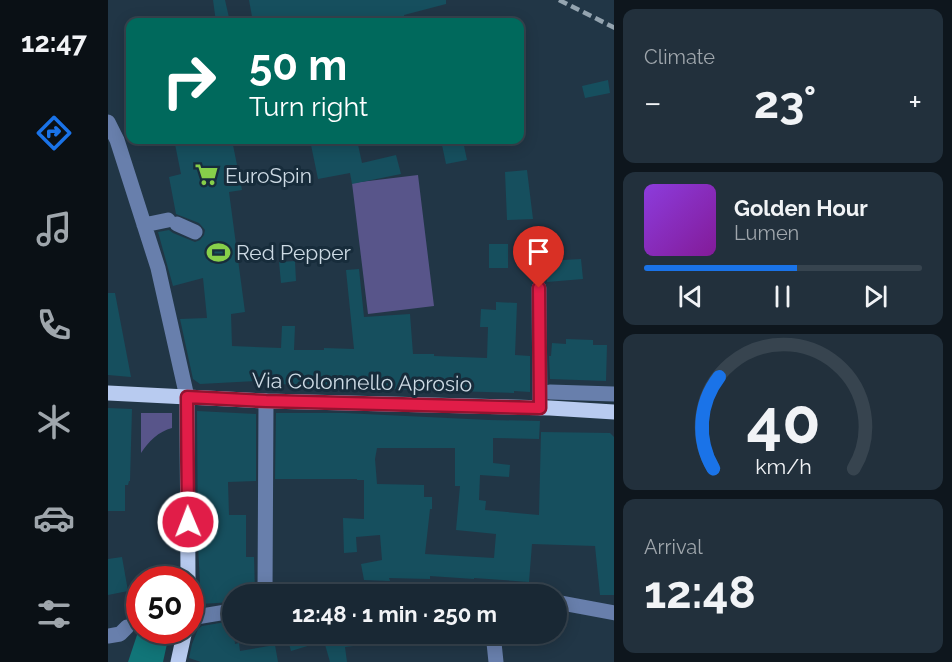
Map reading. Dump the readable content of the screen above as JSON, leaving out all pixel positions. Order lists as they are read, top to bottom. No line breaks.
{"streets":{"main road":["Via Colonnello Aprosio"]},"places":{"supermarket":["EuroSpin"],"sports":["Red Pepper"]},"page":{"tabs":"12:47","tile":["Climate",["Arrival","12:48"]],"turn":["50 m","Turn right"],"heat":["−","23°","+"],"song":["Golden Hour","Lumen"],"limit":"50","trip":"12:48 · 1 min · 250 m","gauge":["40","km/h"]}}
